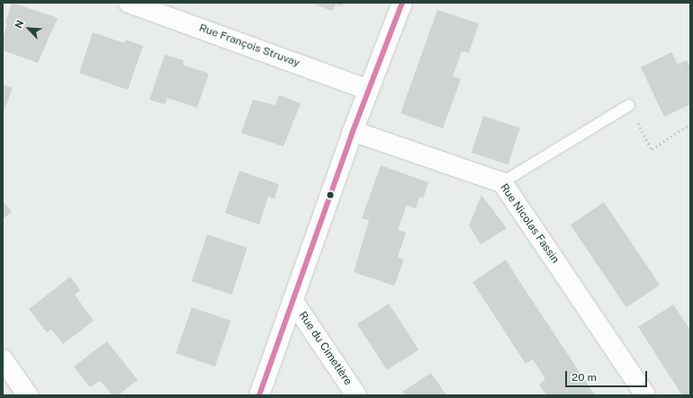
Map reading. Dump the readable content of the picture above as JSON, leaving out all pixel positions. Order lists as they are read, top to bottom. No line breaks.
{"streets":{"street":["Rue François Struvay","Rue Nicolas Fassin","Rue du Cimetière"]},"scale_bar":"20 m","north":"top left"}
